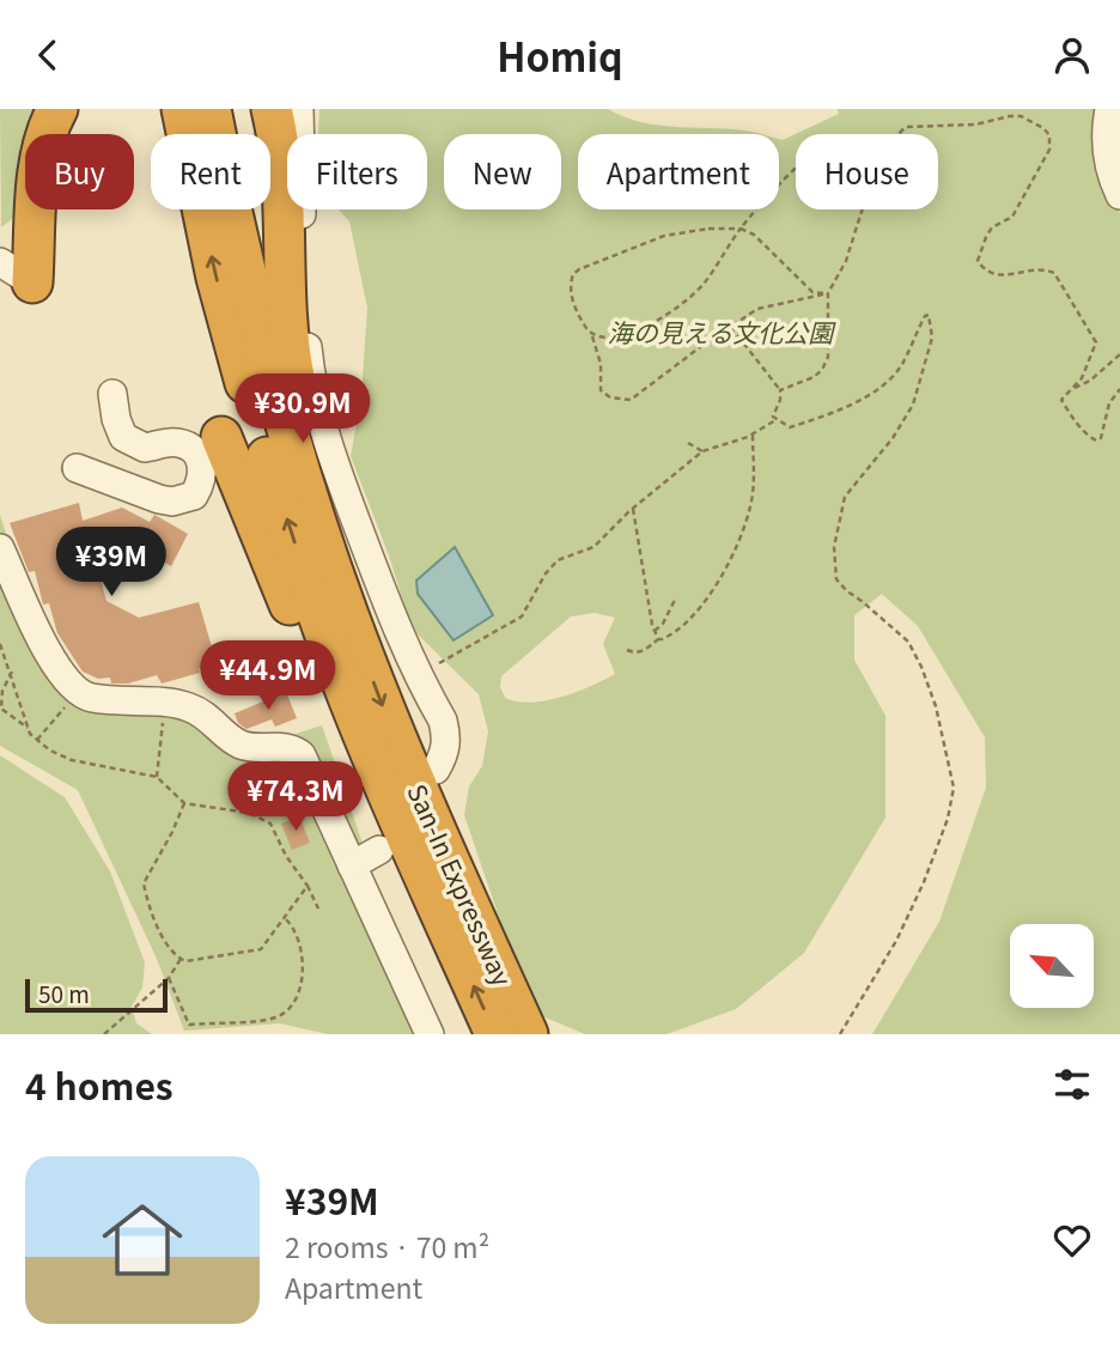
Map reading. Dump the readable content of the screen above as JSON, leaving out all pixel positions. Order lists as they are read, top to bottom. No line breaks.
{"streets":{"highway":["San-In Expressway"]},"parks":["海の見える文化公園"],"scale_bar":"50 m","north":"top left","page":{"header":"Homiq","chip":["Buy","Rent","Filters","New","Apartment","House"],"price":["¥30.9M","¥39M","¥44.9M","¥74.3M"],"scale":"50 m","heading":"4 homes","list":[{"name":"¥39M","note":"2 rooms · 70 m² · Apartment"}]}}
